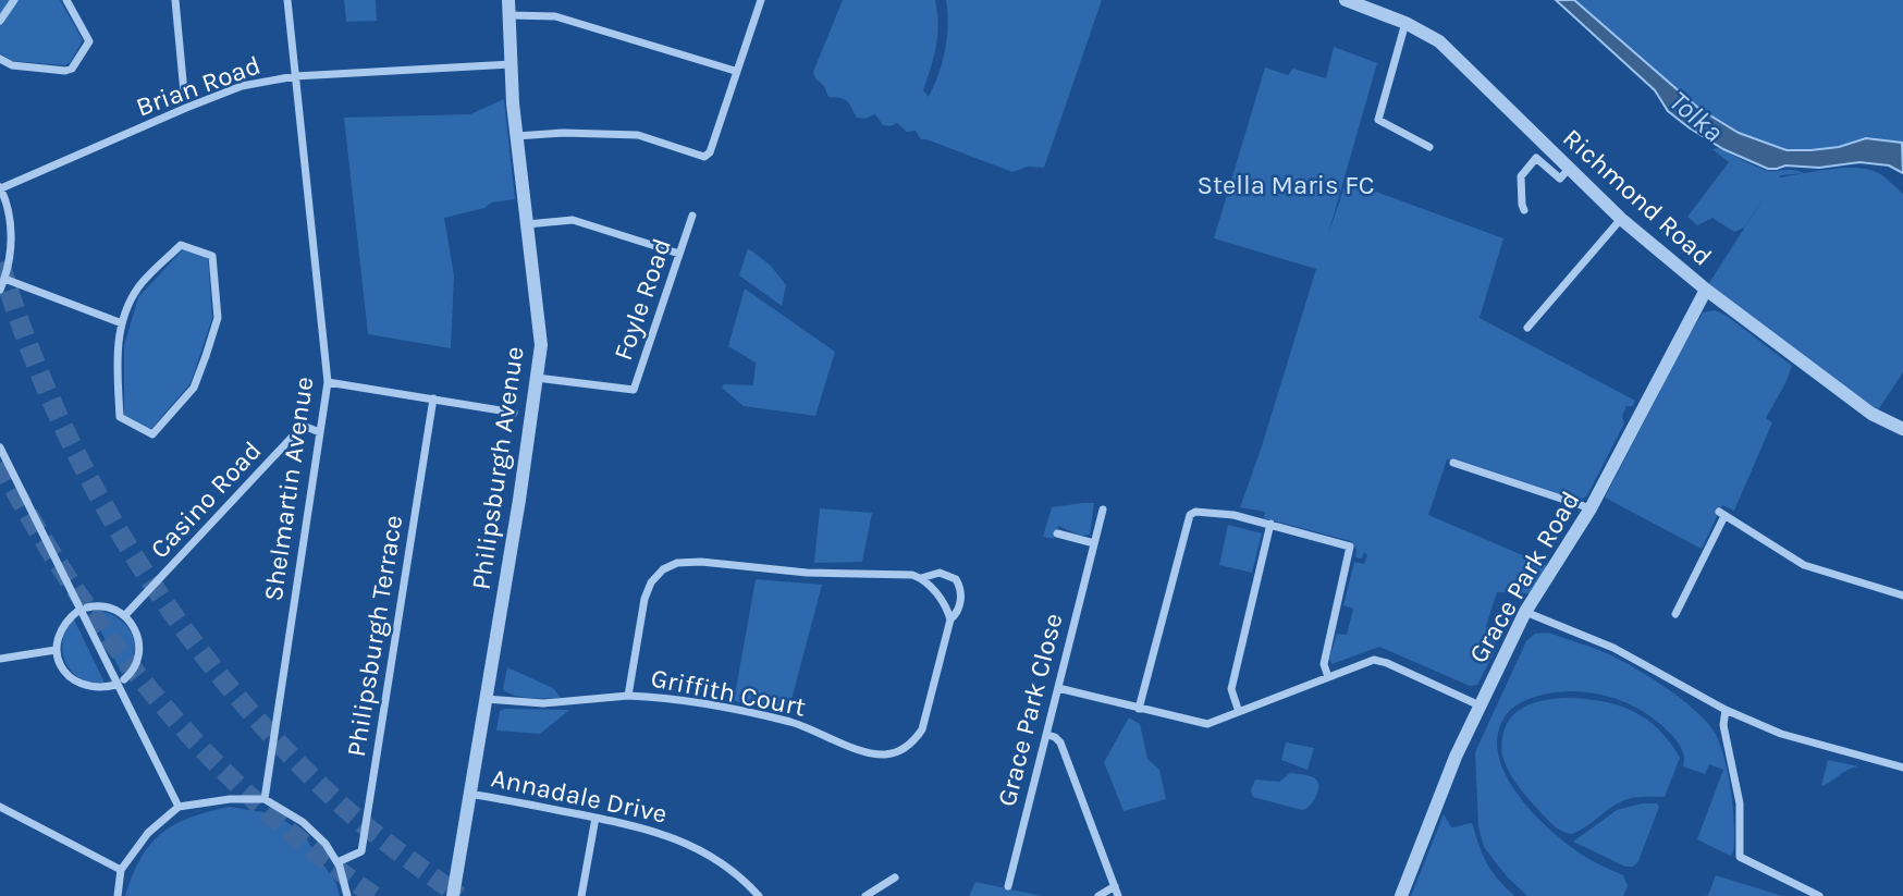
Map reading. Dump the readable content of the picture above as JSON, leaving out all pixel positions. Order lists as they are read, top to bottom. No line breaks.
{"streets":{"street":["Brian Road","Richmond Road","Foyle Road","Philipsburgh Avenue","Shelmartin Avenue","Casino Road","Grace Park Road","Philipsburgh Terrace","Griffith Court","Grace Park Close","Annadale Drive"]},"crossings":[["Brian Road","Philipsburgh Avenue"],["Brian Road","Shelmartin Avenue"],["Richmond Road","Grace Park Road"],["Foyle Road","Philipsburgh Avenue"],["Philipsburgh Avenue","Griffith Court"],["Philipsburgh Avenue","Annadale Drive"],["Shelmartin Avenue","Casino Road"]],"water":["Tolka"],"parks":["Stella Maris FC"]}
